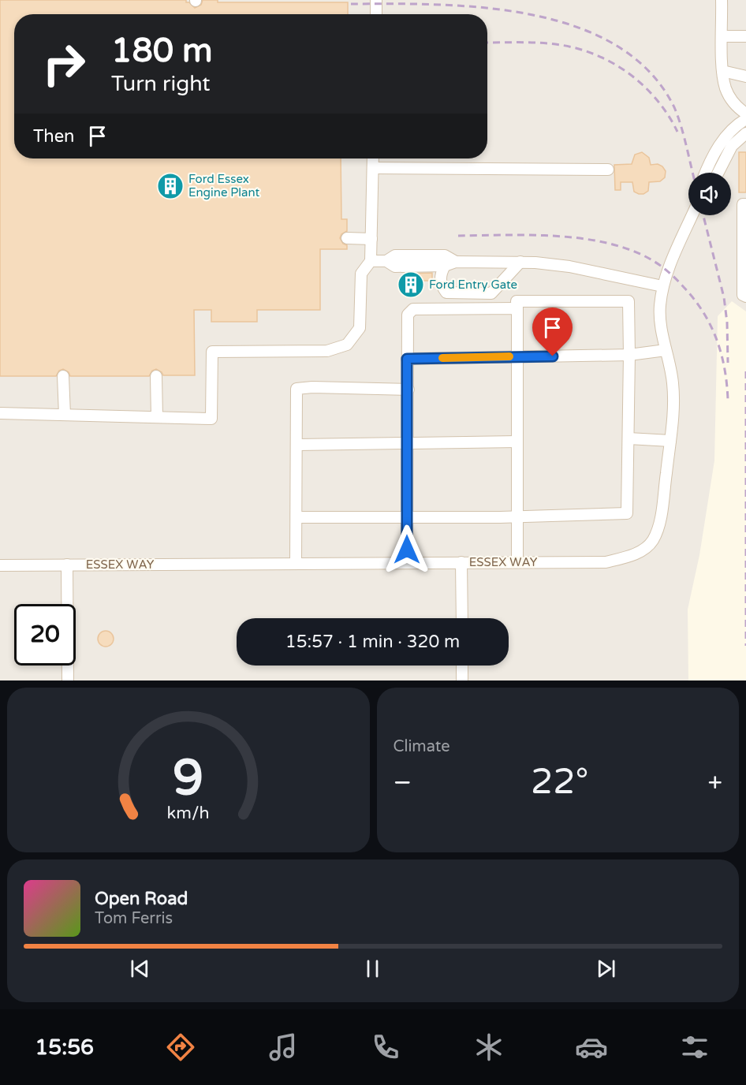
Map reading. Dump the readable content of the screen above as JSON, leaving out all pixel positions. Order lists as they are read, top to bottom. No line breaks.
{"streets":{"street":["ESSEX WAY"]},"places":{"building":["Ford Essex Engine Plant","Ford Entry Gate"]},"page":{"turn":["180 m","Turn right"],"then":"Then","limit":"20","trip":"15:57 · 1 min · 320 m","tile":"Climate","heat":["−","22°","+"],"song":["Open Road","Tom Ferris"],"tabs":"15:56","gauge":["9","km/h"]}}
